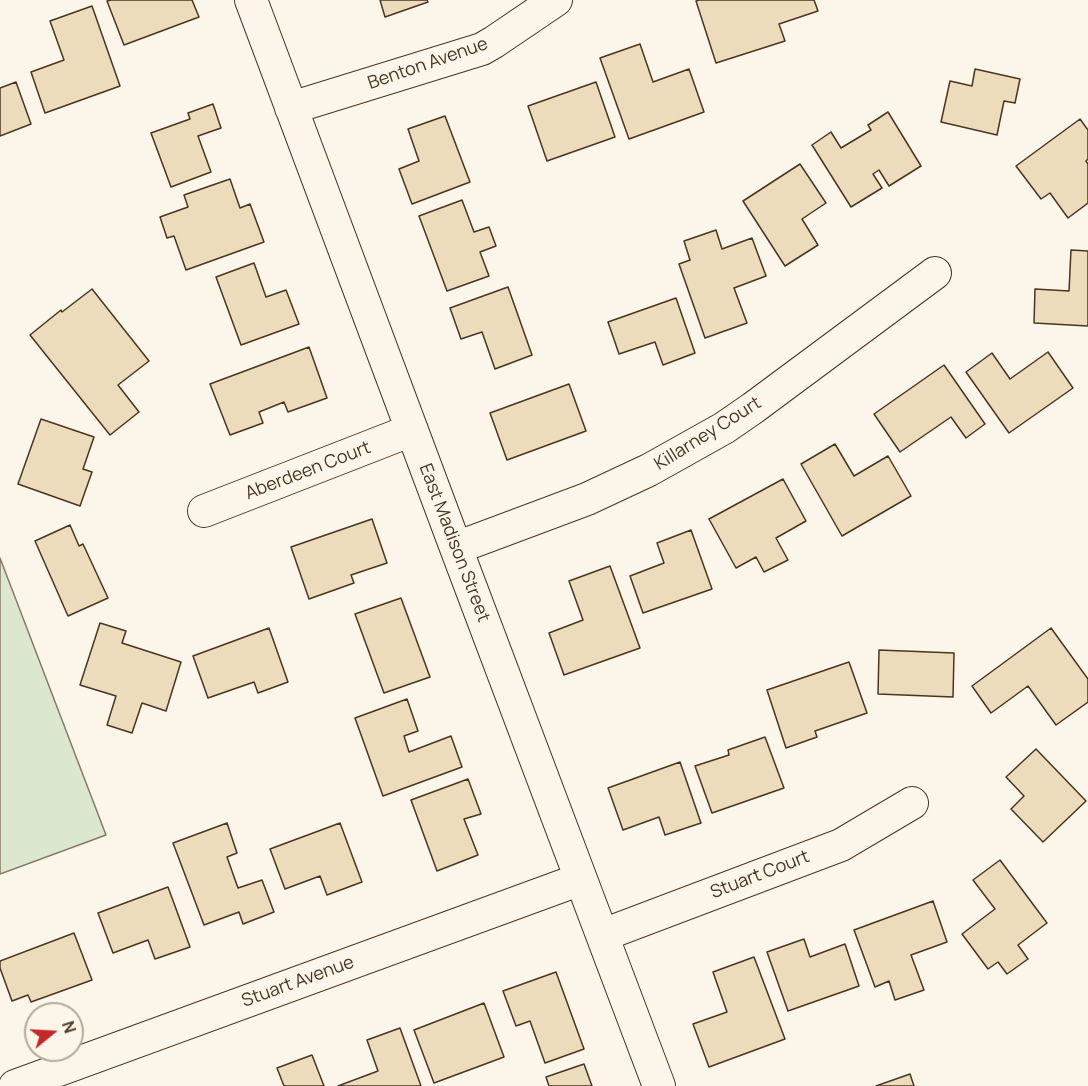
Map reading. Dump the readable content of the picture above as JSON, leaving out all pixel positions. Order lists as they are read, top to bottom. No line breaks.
{"streets":{"street":["Benton Avenue","Killarney Court","Aberdeen Court","East Madison Street","Stuart Court","Stuart Avenue"]},"crossings":[["Benton Avenue","East Madison Street"],["Killarney Court","East Madison Street"],["Aberdeen Court","East Madison Street"],["East Madison Street","Stuart Court"],["East Madison Street","Stuart Avenue"]],"north":"right"}
